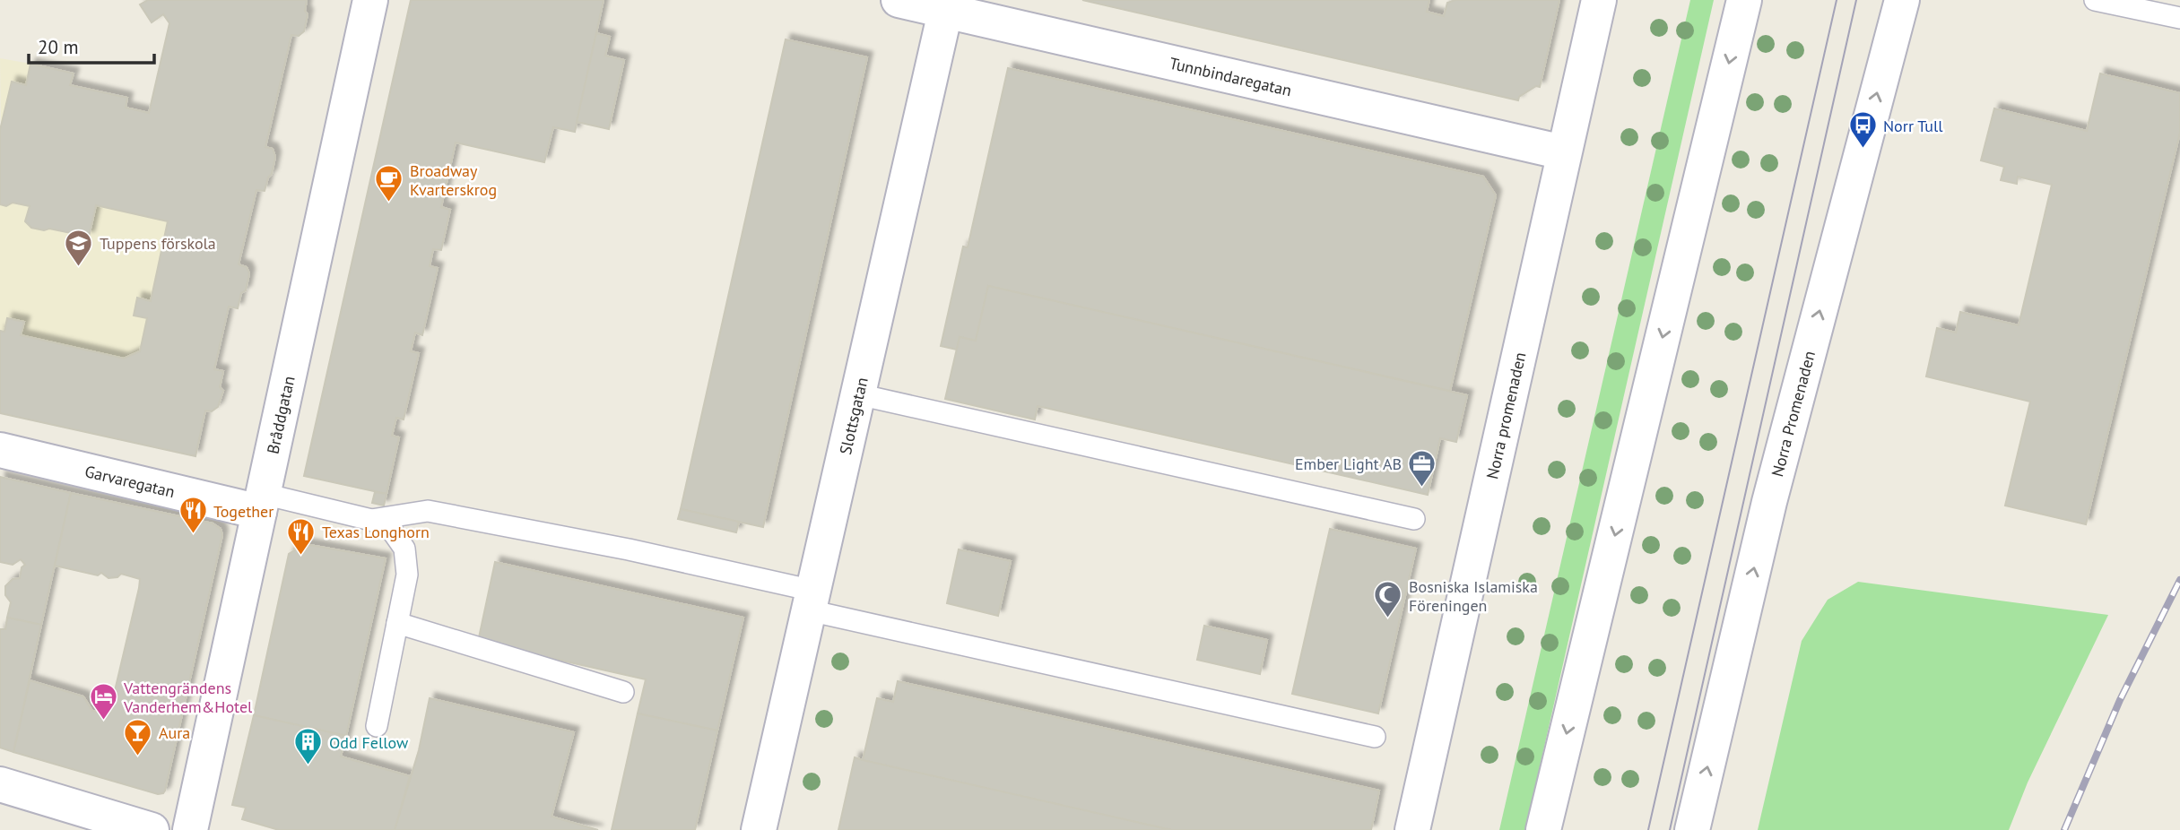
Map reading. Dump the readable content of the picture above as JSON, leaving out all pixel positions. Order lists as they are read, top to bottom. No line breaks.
{"streets":{"street":["Tunnbindaregatan","Norra Promenaden","Bråddgatan","Slottsgatan","Norra promenaden","Garvaregatan"]},"crossings":[["Tunnbindaregatan","Slottsgatan"],["Tunnbindaregatan","Norra promenaden"],["Bråddgatan","Garvaregatan"]],"places":{"bus stop":["Norr Tull"],"cafe":["Broadway Kvarterskrog"],"school or university":["Tuppens förskola"],"office":["Ember Light AB"],"restaurant":["Together","Texas Longhorn"],"mosque":["Bosniska Islamiska Föreningen"],"hotel":["Vattengrändens Vanderhem&Hotel"],"bar":["Aura"],"building":["Odd Fellow"]},"scale_bar":"20 m"}
